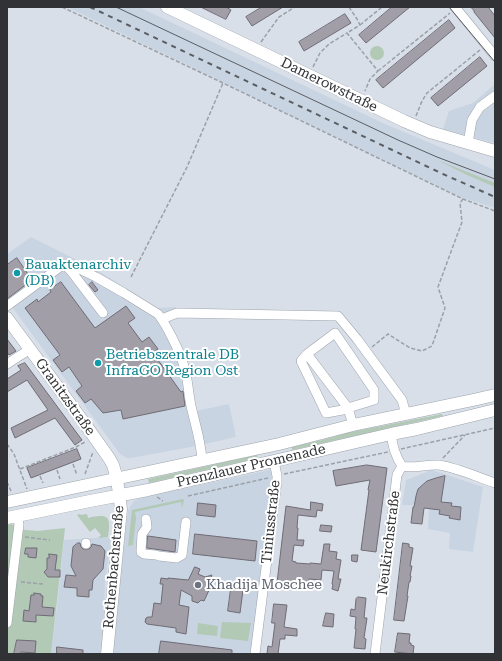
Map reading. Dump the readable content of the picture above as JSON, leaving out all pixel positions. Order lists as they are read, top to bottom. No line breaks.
{"streets":{"main road":["Damerowstraße","Granitzstraße","Prenzlauer Promenade","Rothenbachstraße"],"street":["Tiniusstraße","Neukirchstraße"]},"crossings":[["Granitzstraße","Prenzlauer Promenade"],["Granitzstraße","Rothenbachstraße"],["Prenzlauer Promenade","Tiniusstraße"],["Prenzlauer Promenade","Rothenbachstraße"]],"places":["Bauaktenarchiv (DB)","Betriebszentrale DB InfraGO Region Ost","Khadija Moschee"]}
